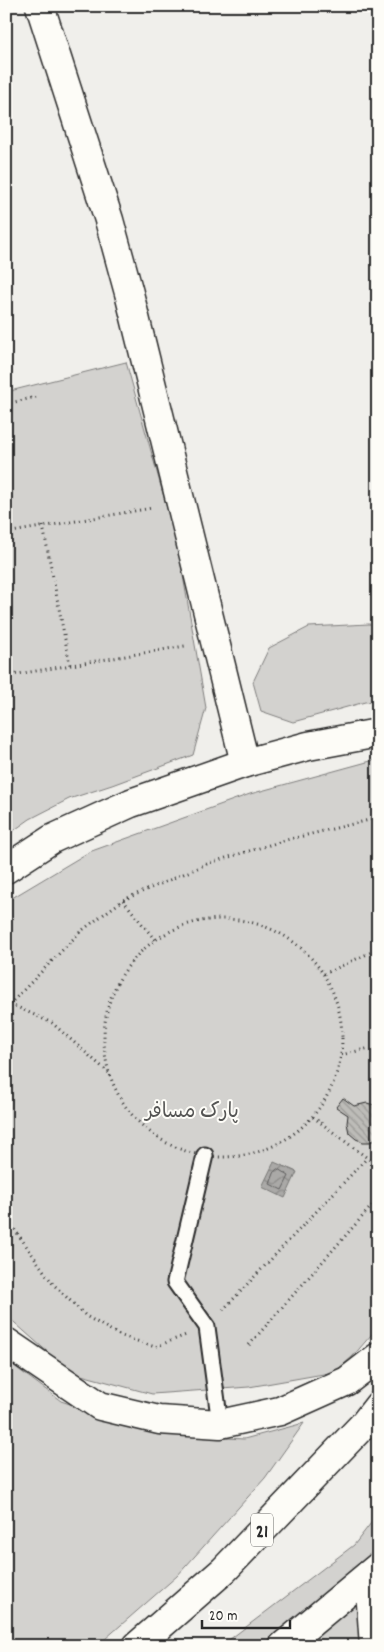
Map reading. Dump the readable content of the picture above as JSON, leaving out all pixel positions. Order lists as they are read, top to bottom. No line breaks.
{"streets":{"main road":["21"]},"parks":["پارک مسافر"],"scale_bar":"20 m"}
